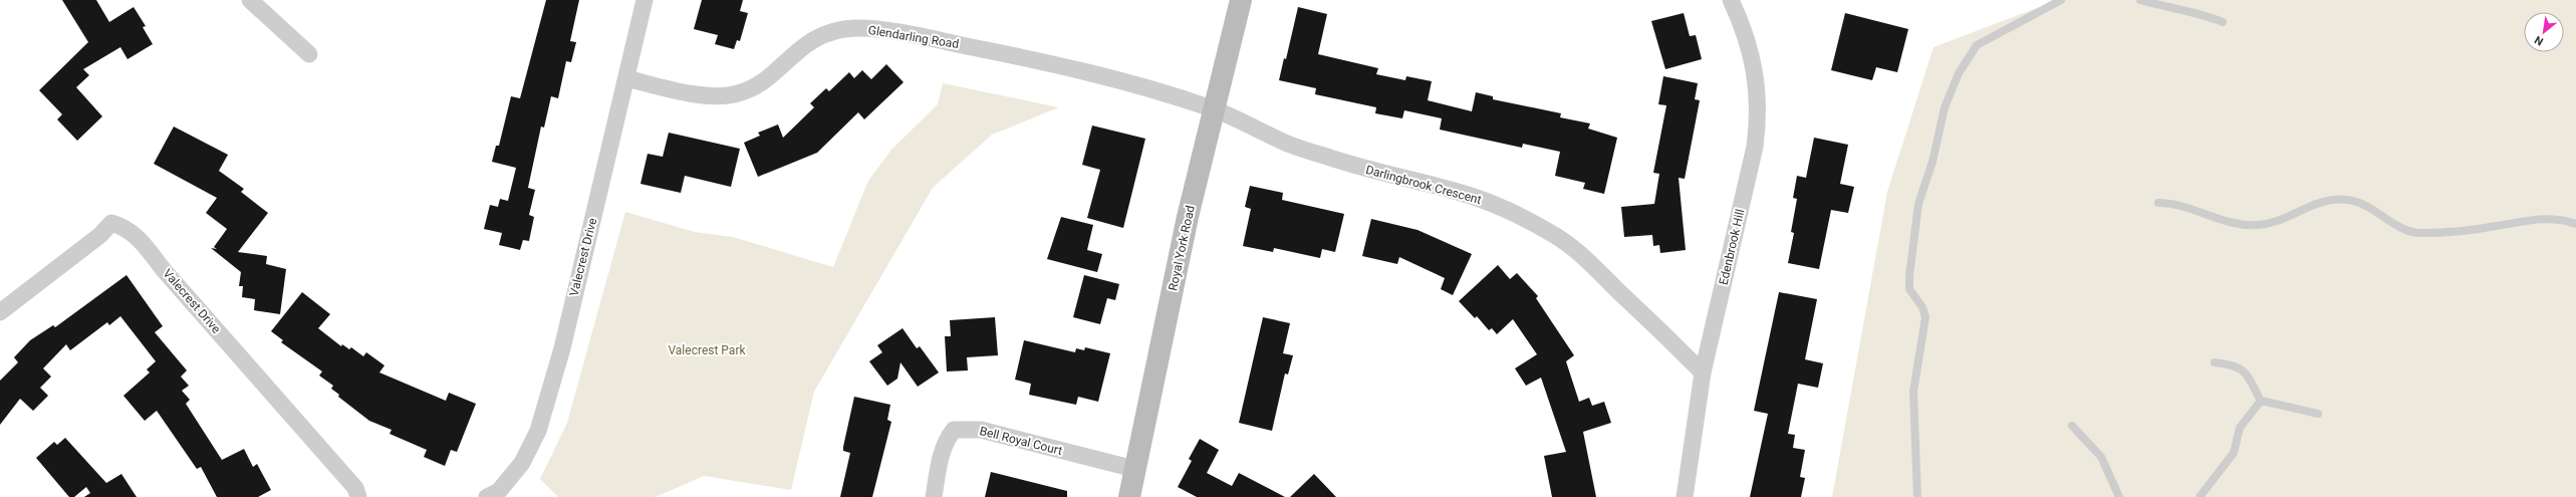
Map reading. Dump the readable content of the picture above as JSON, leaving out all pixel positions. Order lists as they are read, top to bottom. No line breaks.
{"streets":{"main road":["Royal York Road"],"street":["Glendarling Road","Darlingbrook Crescent","Edenbrook Hill","Valecrest Drive","Bell Royal Court"]},"crossings":[["Glendarling Road","Darlingbrook Crescent"],["Glendarling Road","Royal York Road"],["Glendarling Road","Valecrest Drive"],["Darlingbrook Crescent","Edenbrook Hill"],["Darlingbrook Crescent","Royal York Road"],["Royal York Road","Bell Royal Court"]],"parks":["Valecrest Park"],"north":"bottom left"}
